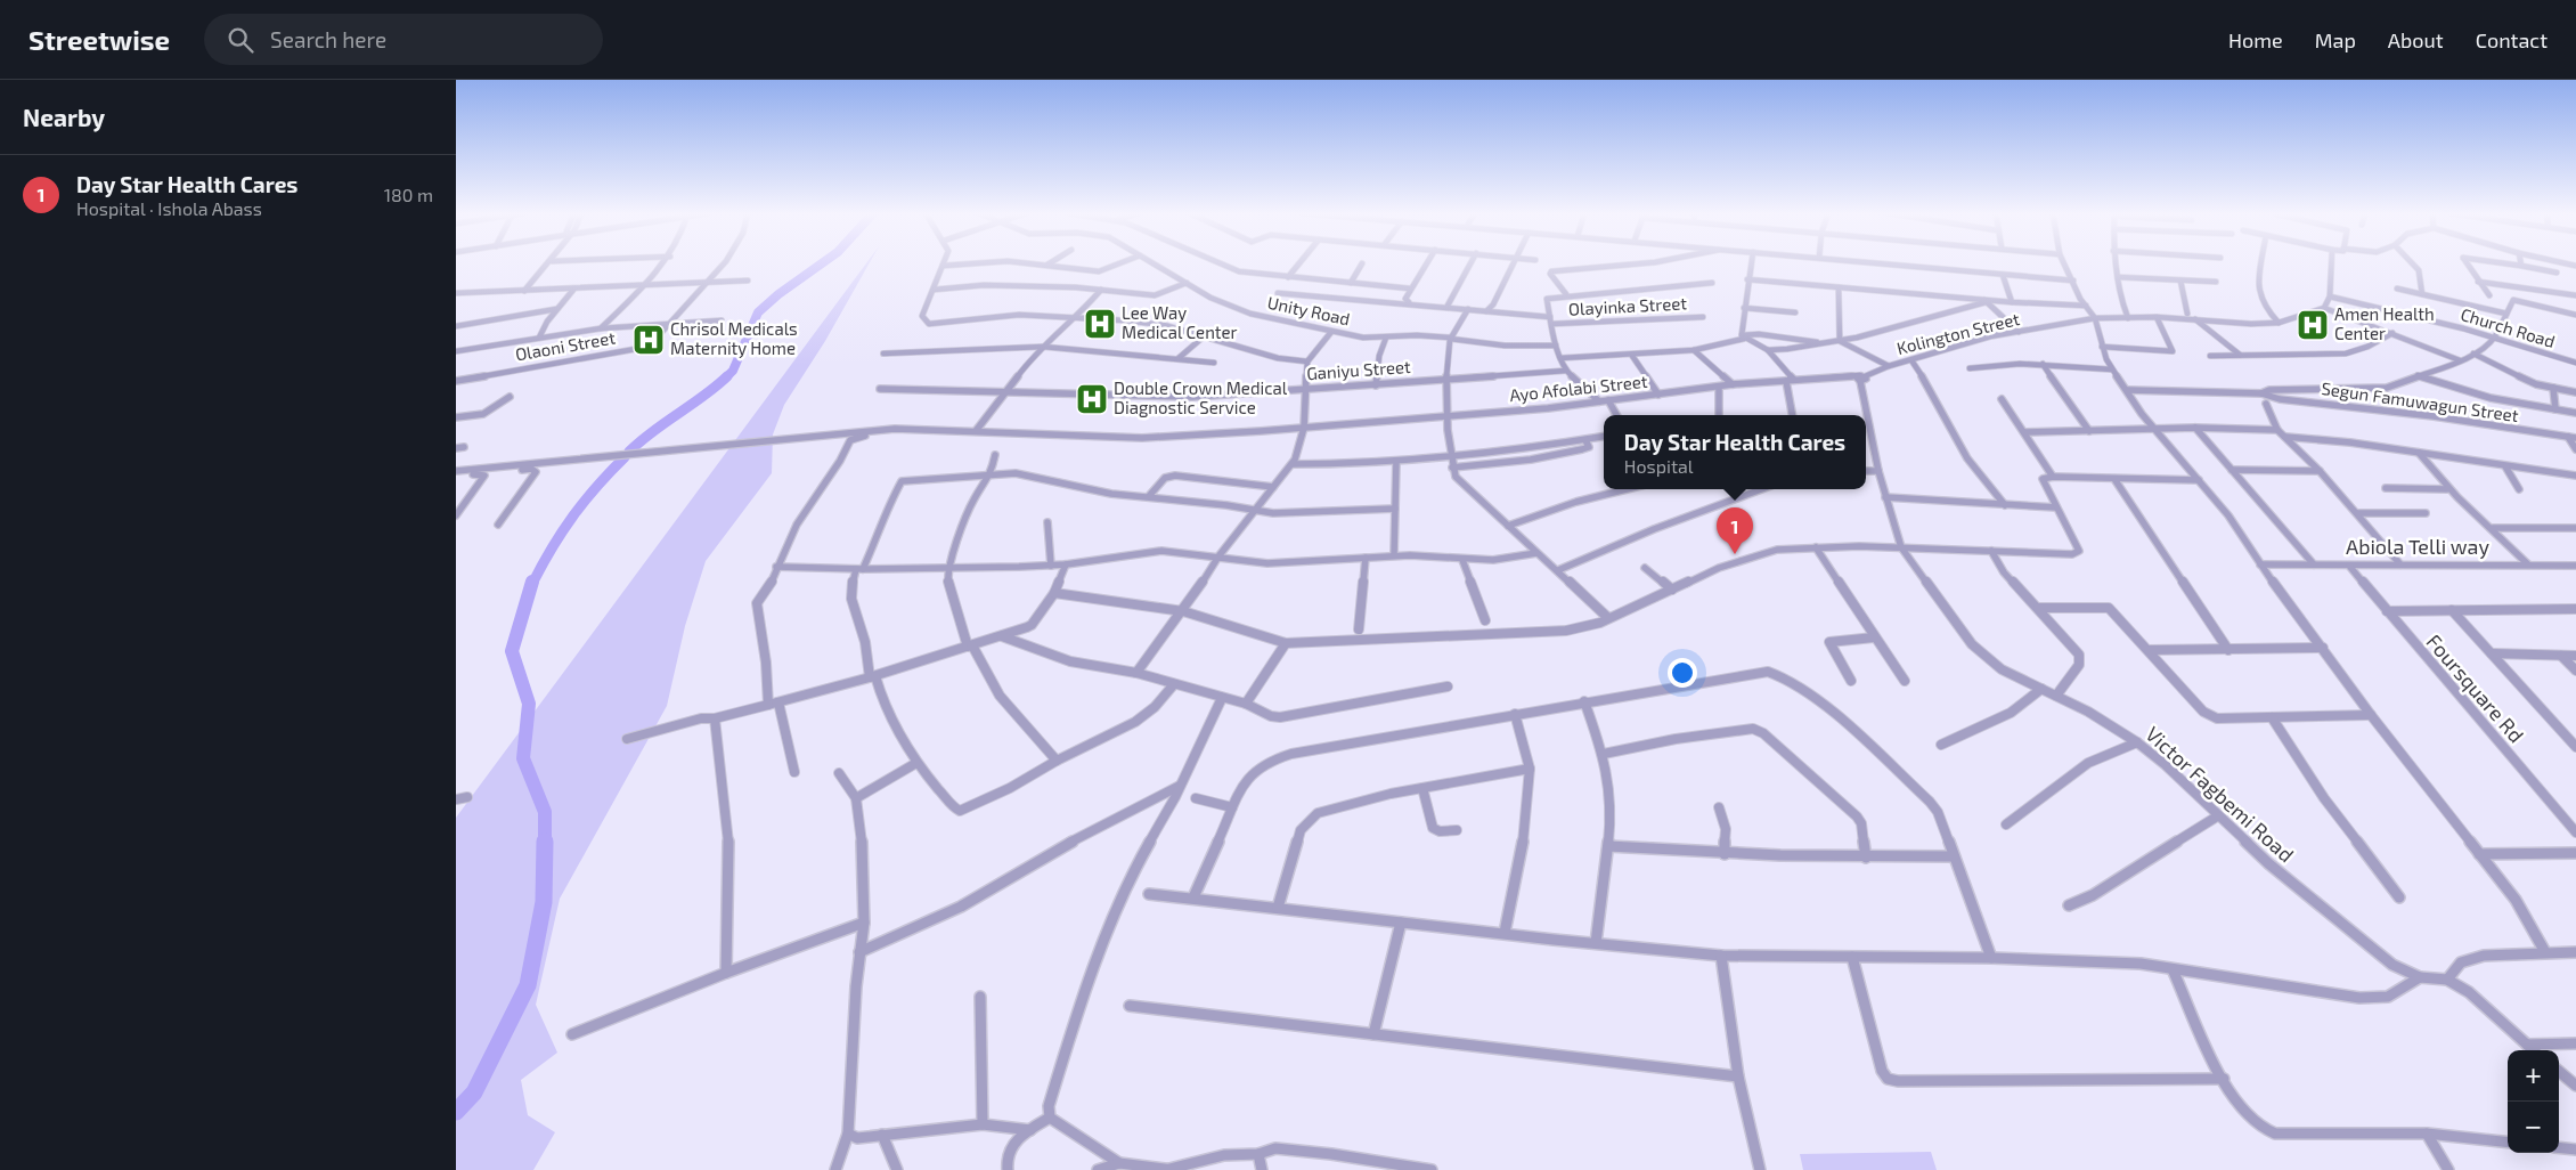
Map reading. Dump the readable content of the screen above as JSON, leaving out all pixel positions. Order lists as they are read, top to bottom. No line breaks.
{"streets":{"street":["Olayinka Street","Unity Road","Church Road","Kolington Street","Olaoni Street","Ganiyu Street","Ayo Afolabi Street","Segun Famuwagun Street","Abiola Telli way","Foursquare Rd","Victor Fagbemi Road"]},"crossings":[["Kolington Street","Ayo Afolabi Street"],["Kolington Street","Victor Fagbemi Road"],["Ayo Afolabi Street","Victor Fagbemi Road"],["Abiola Telli way","Foursquare Rd"]],"places":{"hospital":["Lee Way Medical Center","Amen Health Center","Chrisol Medicals Maternity Home","Double Crown Medical Diagnostic Service"]},"page":{"header":"Streetwise","search":"Search here","nav":["Home","Map","About","Contact"],"heading":"Nearby","list":[{"mark":"1","name":"Day Star Health Cares","note":"Hospital · Ishola Abass","value":"180 m"}],"popup":["Day Star Health Cares","Hospital"],"pins":"1","map_buttons":["+","−"]}}
